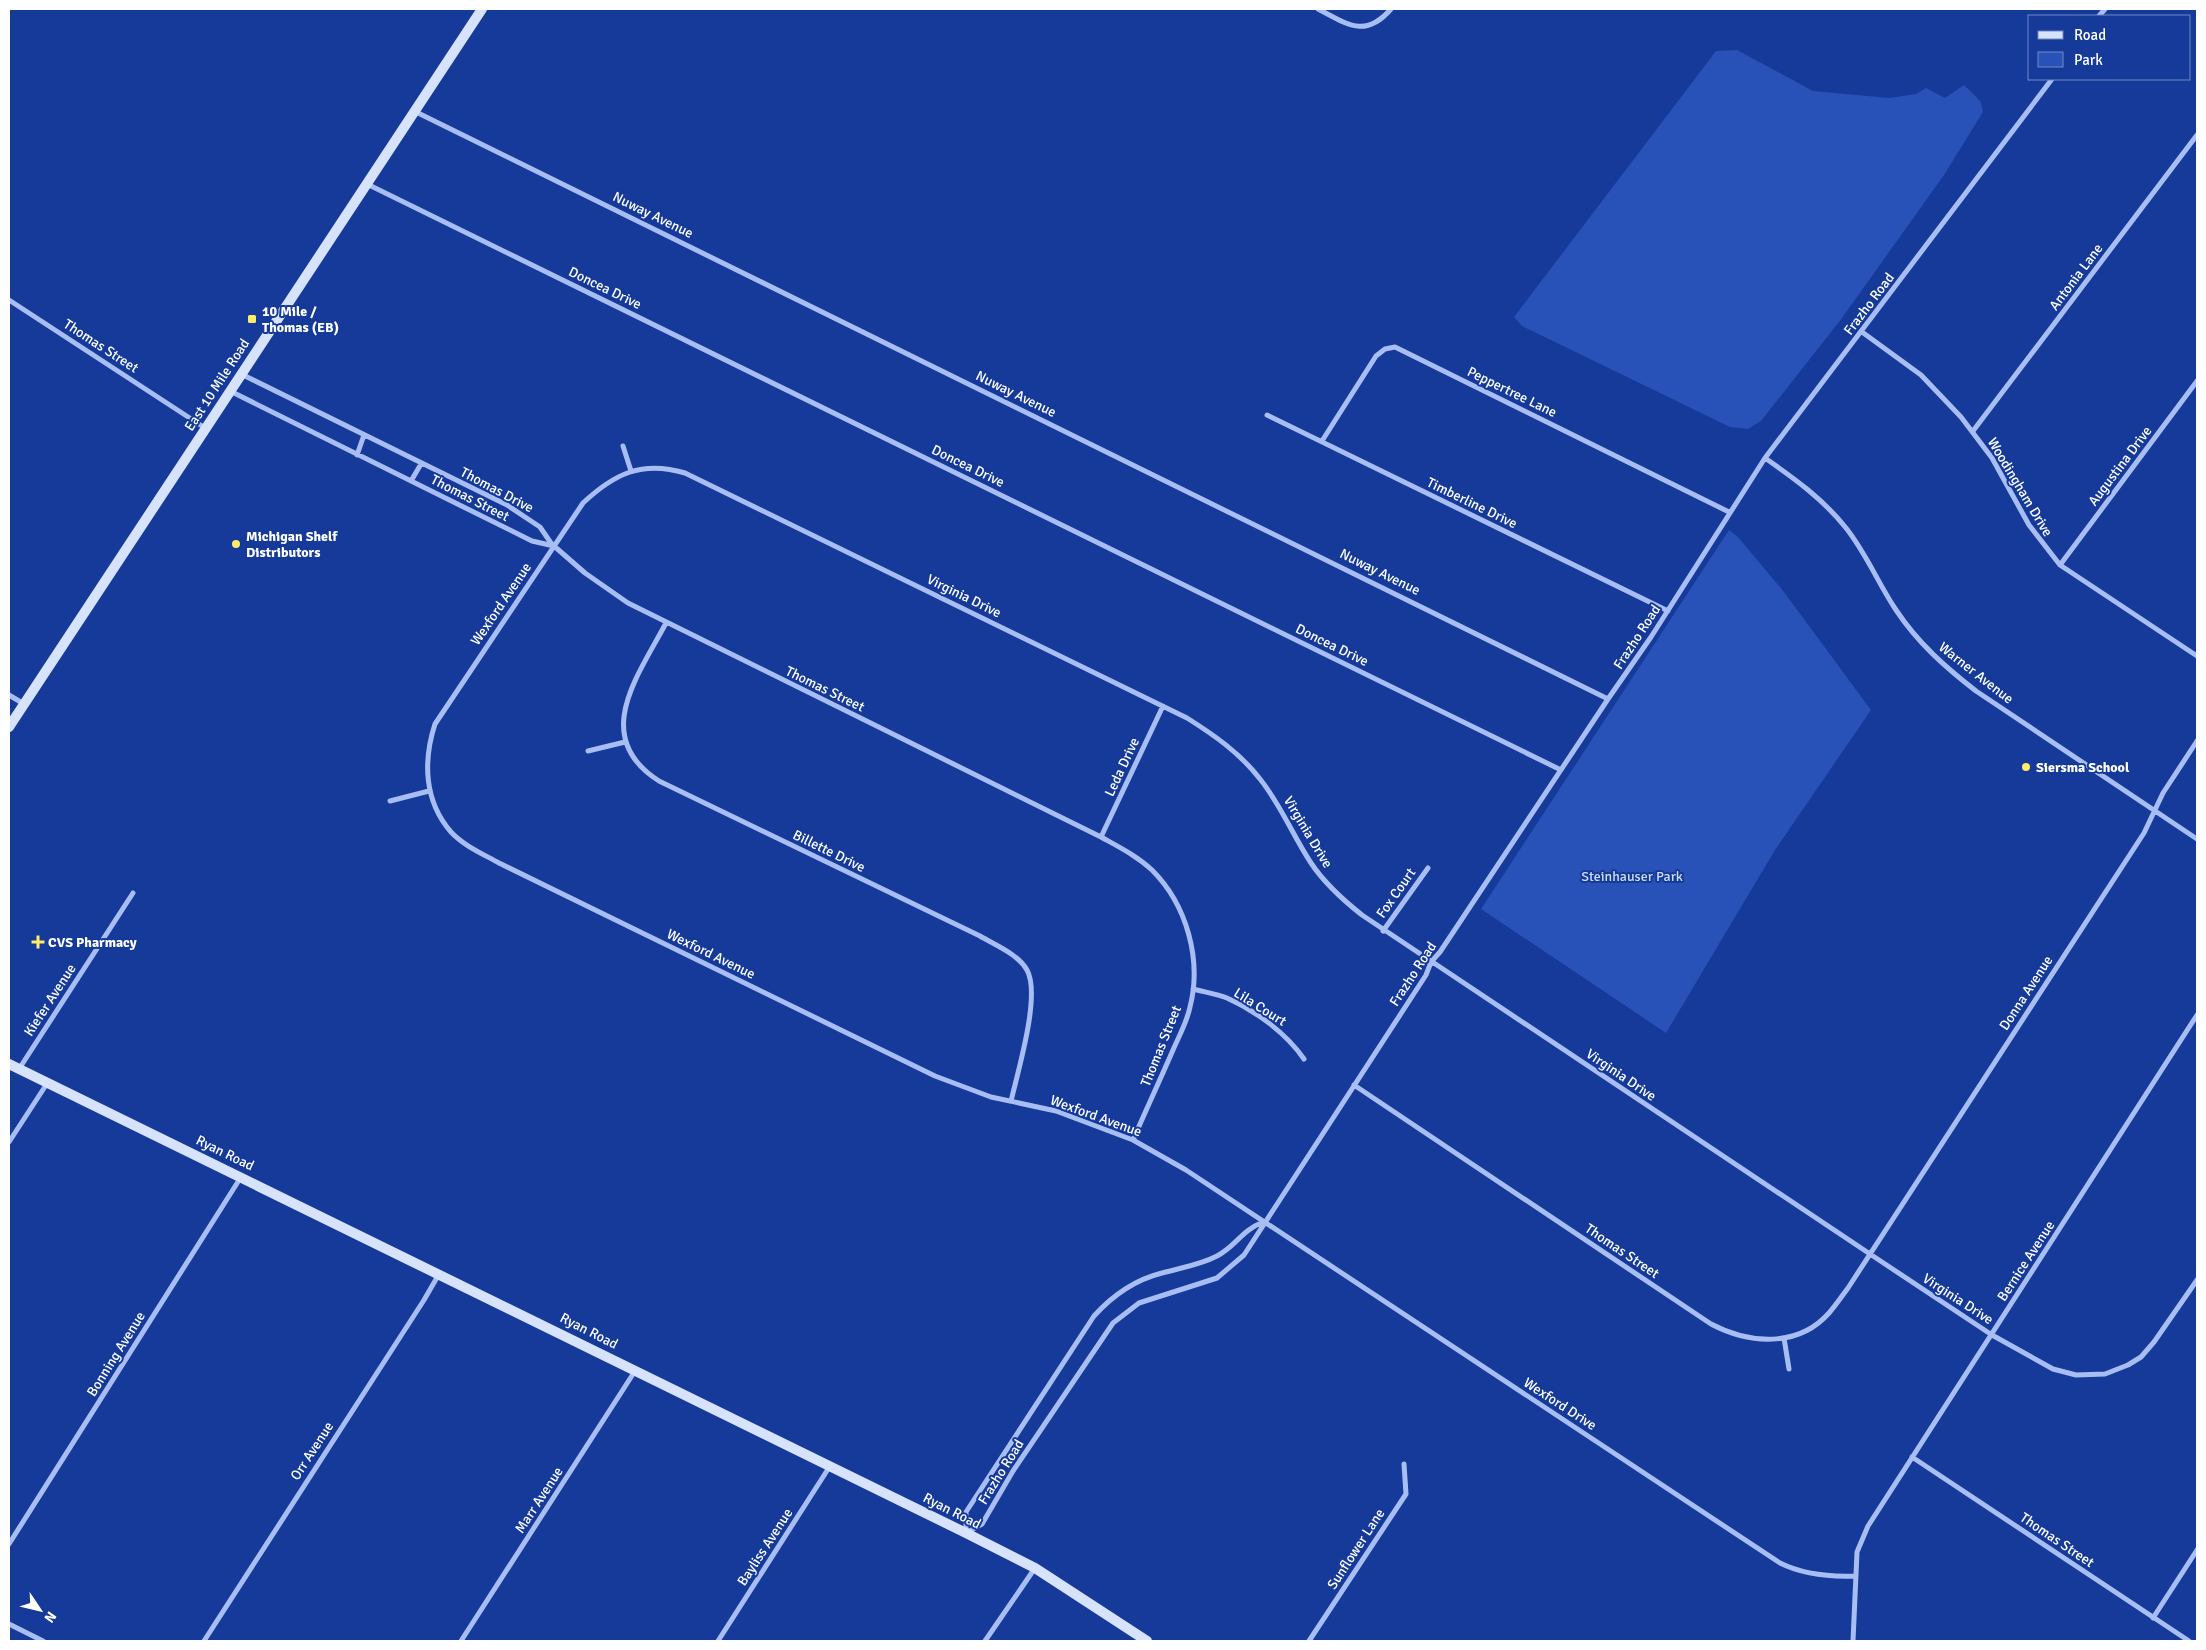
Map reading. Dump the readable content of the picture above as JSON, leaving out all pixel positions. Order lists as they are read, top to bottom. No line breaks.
{"streets":{"main road":["East 10 Mile Road","Ryan Road"],"street":["Nuway Avenue","Antonia Lane","Doncea Drive","Frazho Road","Thomas Street","Peppertree Lane","Augustina Drive","Woodingham Drive","Thomas Drive","Timberline Drive","Virginia Drive","Wexford Avenue","Warner Avenue","Leda Drive","Billette Drive","Fox Court","Donna Avenue","Kiefer Avenue","Lila Court","Bernice Avenue","Bonning Avenue","Wexford Drive","Orr Avenue","Marr Avenue","Bayliss Avenue","Sunflower Lane"]},"crossings":[["Nuway Avenue","Frazho Road"],["Nuway Avenue","East 10 Mile Road"],["Antonia Lane","Woodingham Drive"],["Doncea Drive","Frazho Road"],["Doncea Drive","East 10 Mile Road"],["Frazho Road","Thomas Street"],["Frazho Road","Peppertree Lane"],["Frazho Road","Woodingham Drive"],["Frazho Road","Timberline Drive"],["Frazho Road","Virginia Drive"],["Frazho Road","Wexford Avenue"],["Frazho Road","Warner Avenue"],["Frazho Road","Ryan Road"],["Frazho Road","Wexford Drive"],["Thomas Street","East 10 Mile Road"],["Thomas Street","Thomas Drive"],["Thomas Street","Virginia Drive"],["Thomas Street","Wexford Avenue"],["Thomas Street","Leda Drive"],["Thomas Street","Billette Drive"],["Thomas Street","Donna Avenue"],["Thomas Street","Lila Court"],["Thomas Street","Bernice Avenue"],["East 10 Mile Road","Thomas Drive"],["Peppertree Lane","Timberline Drive"],["Augustina Drive","Woodingham Drive"],["Thomas Drive","Virginia Drive"],["Thomas Drive","Wexford Avenue"],["Virginia Drive","Wexford Avenue"],["Virginia Drive","Leda Drive"],["Virginia Drive","Fox Court"],["Virginia Drive","Donna Avenue"],["Virginia Drive","Bernice Avenue"],["Wexford Avenue","Billette Drive"],["Wexford Avenue","Wexford Drive"],["Warner Avenue","Donna Avenue"],["Kiefer Avenue","Ryan Road"],["Ryan Road","Bonning Avenue"],["Ryan Road","Orr Avenue"],["Ryan Road","Marr Avenue"],["Ryan Road","Bayliss Avenue"],["Bernice Avenue","Wexford Drive"]],"parks":["Steinhauser Park"],"places":{"transit":["10 Mile / Thomas (EB)"],"other":["Michigan Shelf Distributors","Siersma School"],"health":["CVS Pharmacy"]},"legend":["Road","Park"],"north":"bottom right"}
